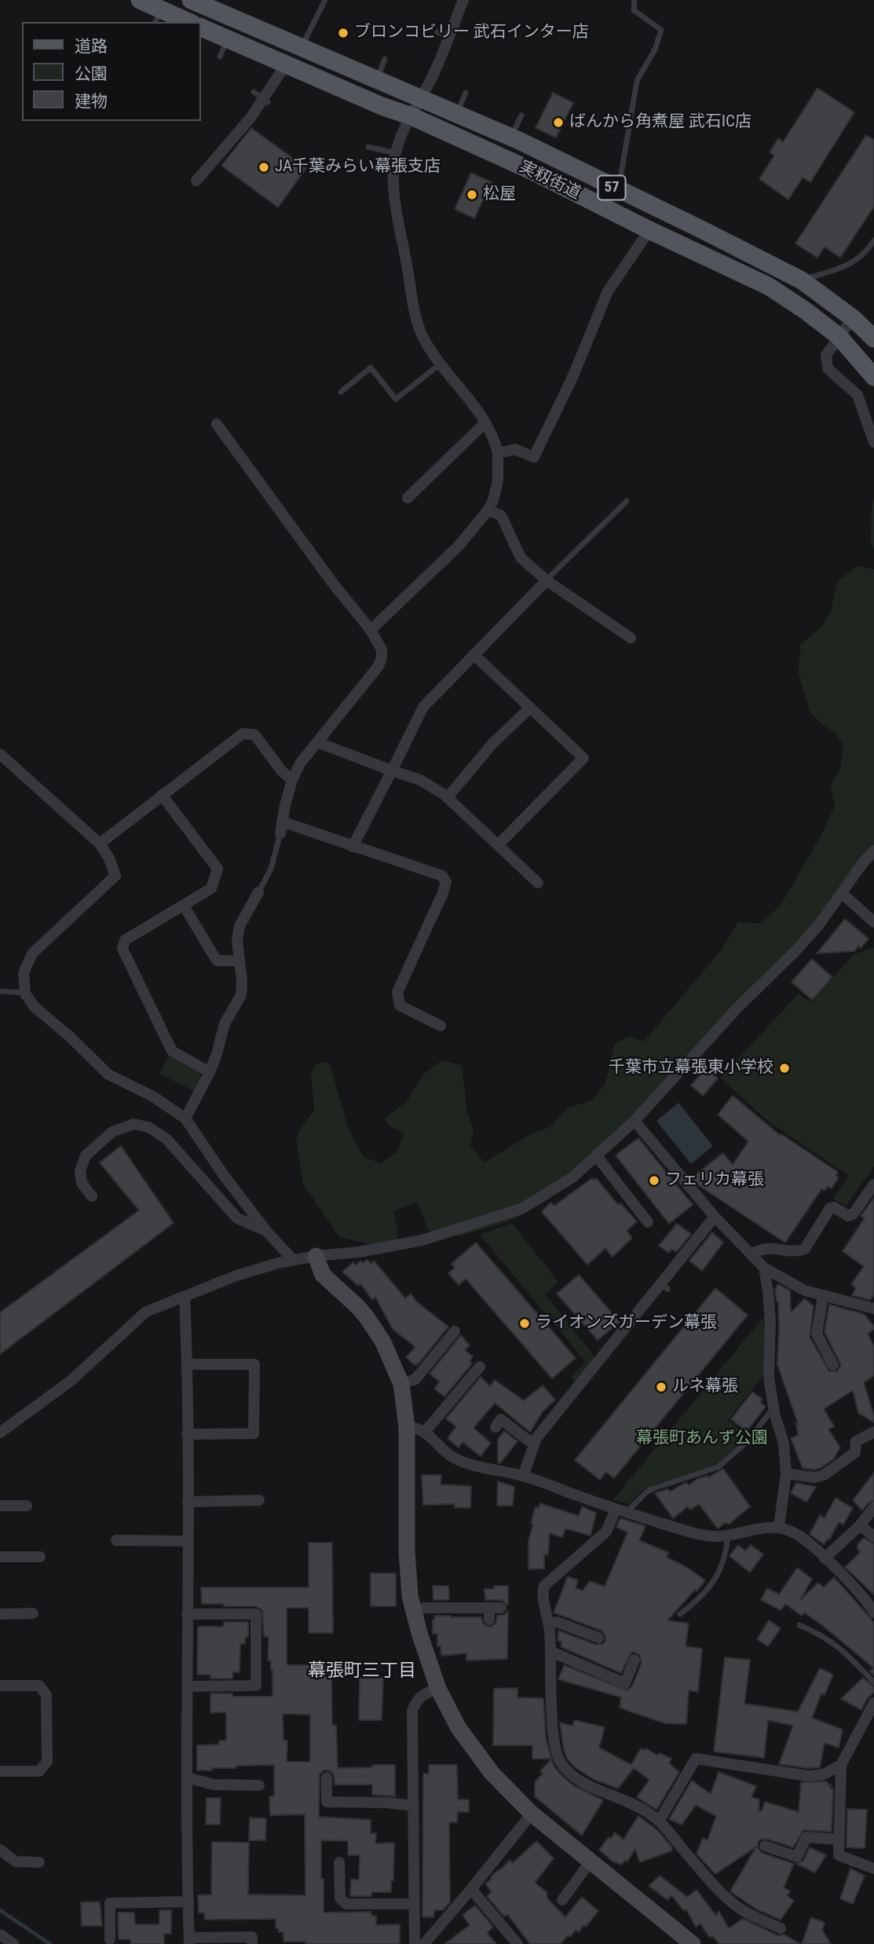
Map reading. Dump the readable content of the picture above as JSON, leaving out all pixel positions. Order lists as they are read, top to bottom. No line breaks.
{"streets":{"main road":["実籾街道","57"]},"districts":["幕張町三丁目"],"parks":["幕張町あんず公園"],"places":["ブロンコビリー 武石インター店","ばんから角煮屋 武石IC店","JA千葉みらい幕張支店","松屋","千葉市立幕張東小学校","フェリカ幕張","ライオンズガーデン幕張","ルネ幕張"],"legend":["道路","公園","建物"]}
